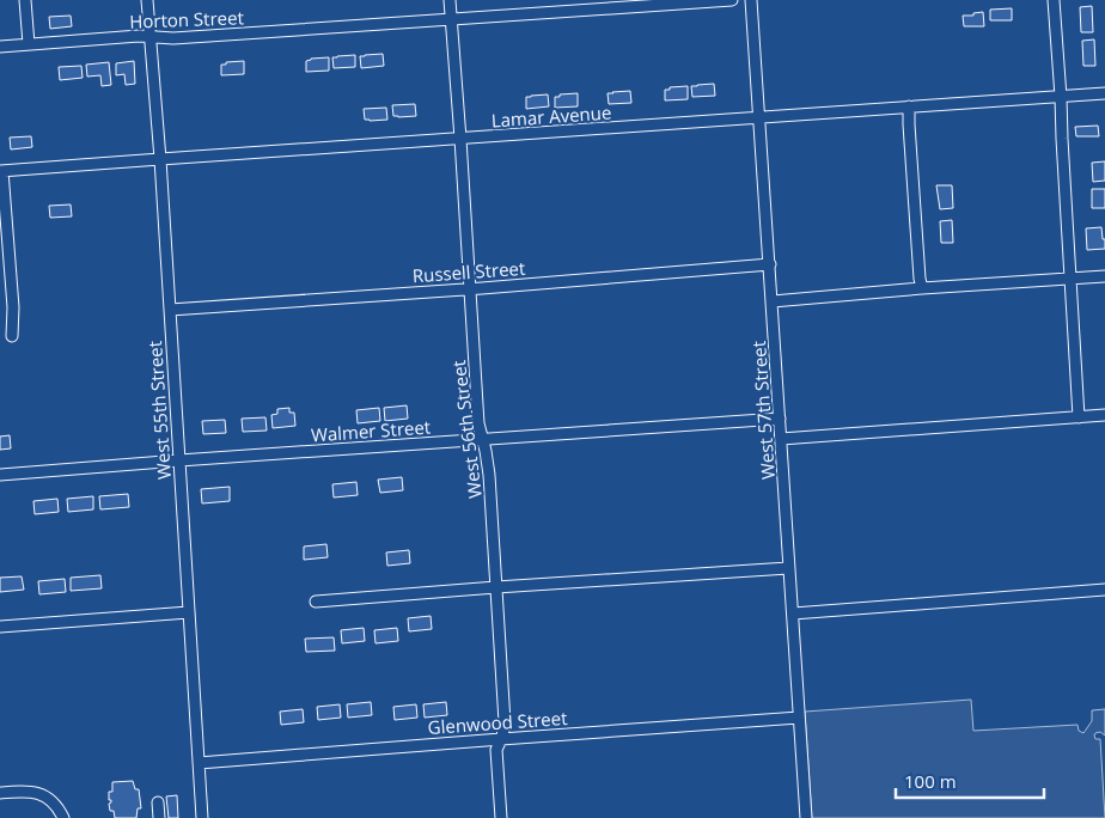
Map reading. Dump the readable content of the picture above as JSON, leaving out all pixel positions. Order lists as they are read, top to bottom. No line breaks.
{"streets":{"street":["Horton Street","Lamar Avenue","Russell Street","West 55th Street","West 57th Street","West 56th Street","Walmer Street","Glenwood Street"]},"crossings":[["Horton Street","West 55th Street"],["Horton Street","West 56th Street"],["Lamar Avenue","West 55th Street"],["Lamar Avenue","West 57th Street"],["Lamar Avenue","West 56th Street"],["Russell Street","West 55th Street"],["Russell Street","West 57th Street"],["Russell Street","West 56th Street"],["West 55th Street","Walmer Street"],["West 55th Street","Glenwood Street"],["West 57th Street","Walmer Street"],["West 57th Street","Glenwood Street"],["West 56th Street","Walmer Street"],["West 56th Street","Glenwood Street"]],"scale_bar":"100 m"}
